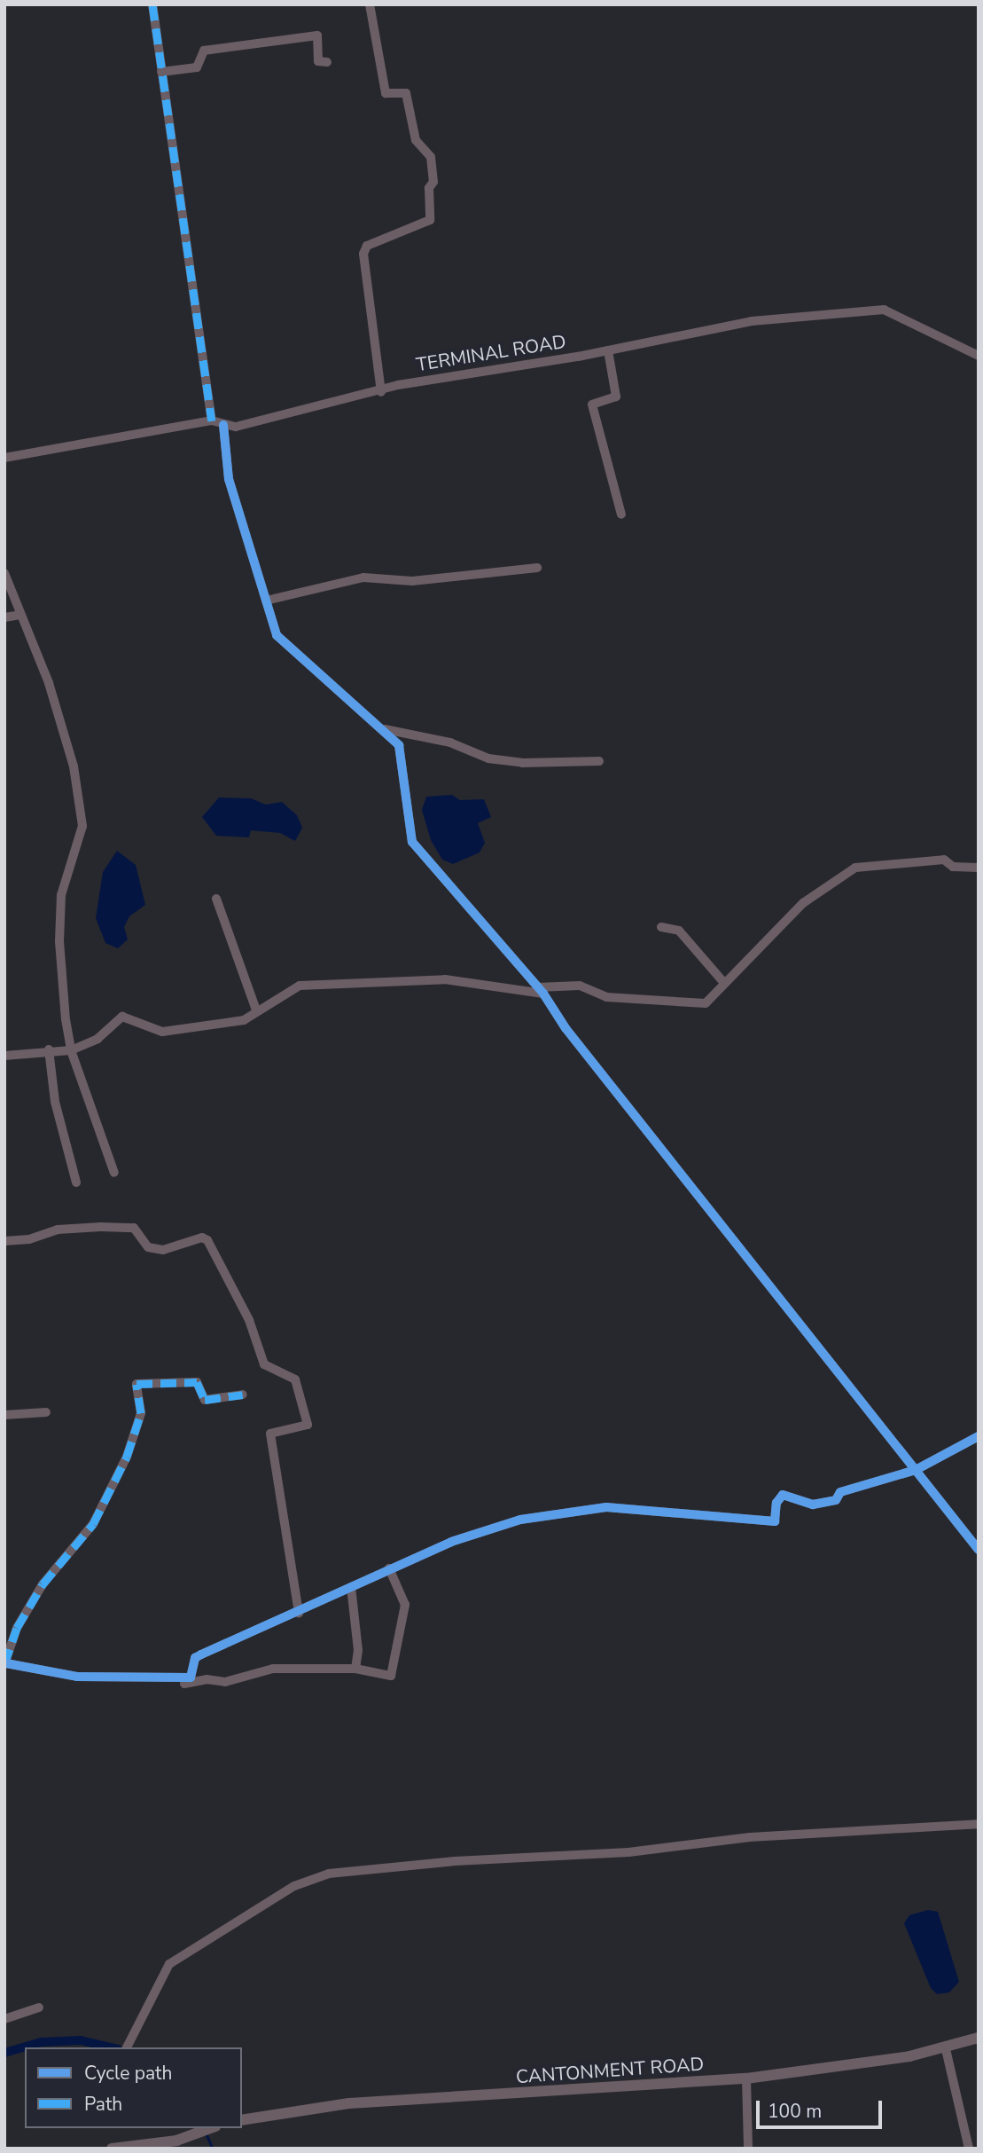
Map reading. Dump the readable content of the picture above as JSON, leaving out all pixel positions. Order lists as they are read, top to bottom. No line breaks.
{"streets":{"street":["TERMINAL ROAD","CANTONMENT ROAD"]},"legend":["Cycle path","Path"],"scale_bar":"100 m"}
